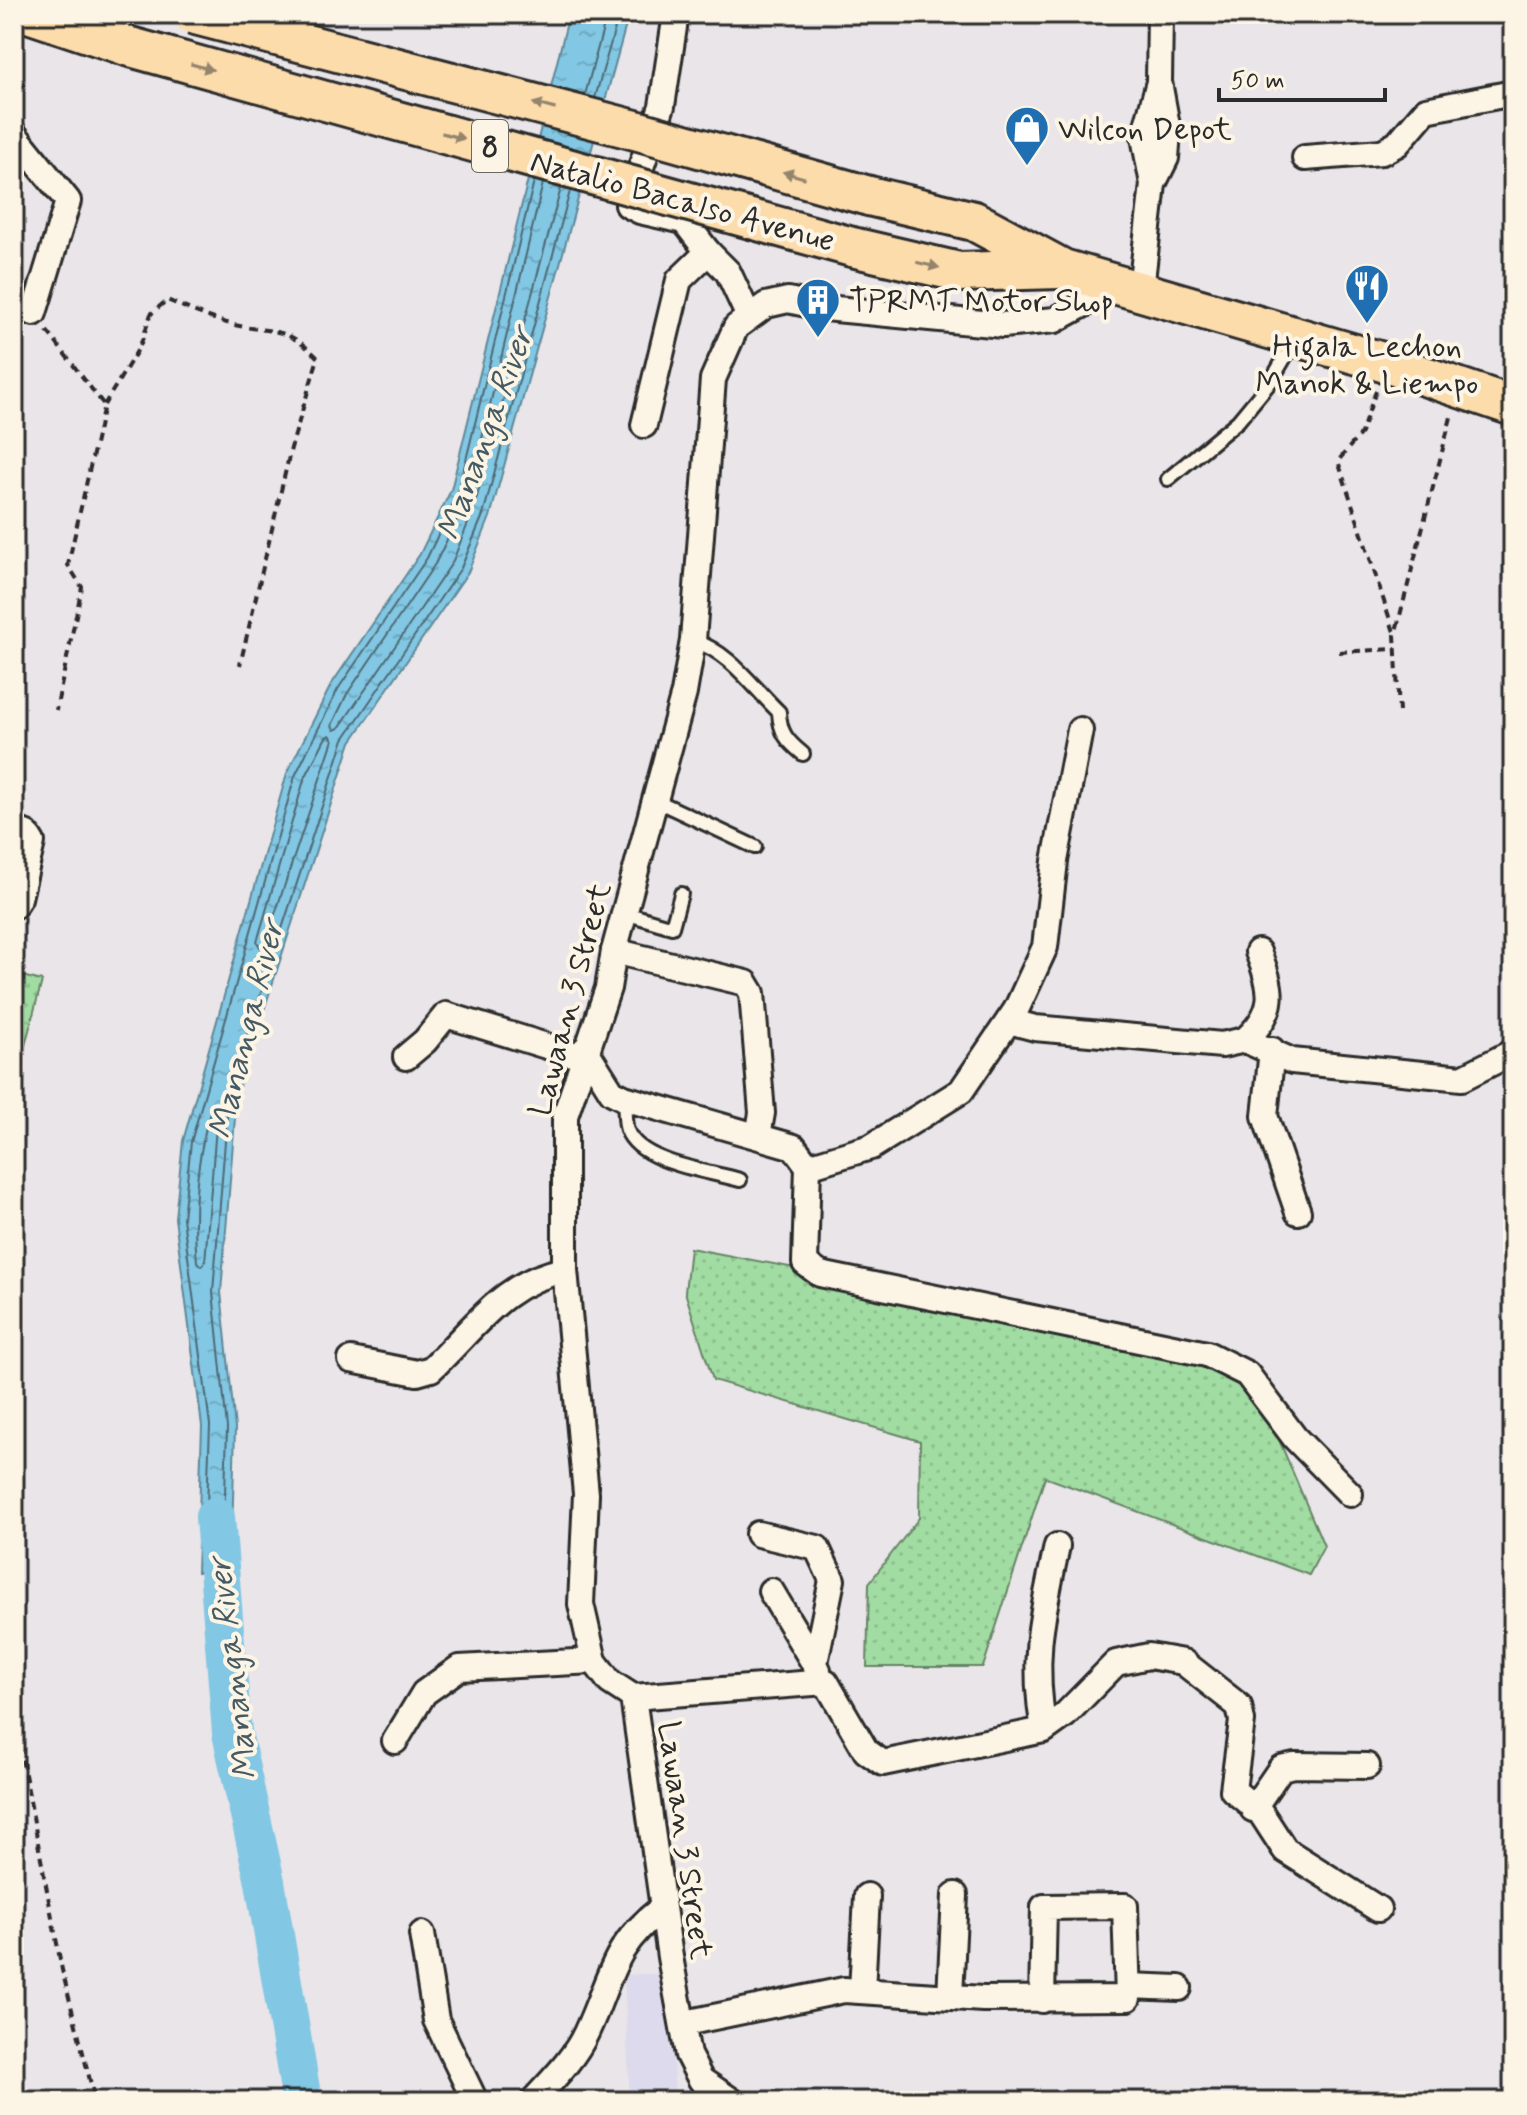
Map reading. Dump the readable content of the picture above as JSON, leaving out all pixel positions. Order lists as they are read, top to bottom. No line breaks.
{"streets":{"main road":["8","Natalio Bacalso Avenue"],"street":["Lawaan 3 Street"]},"water":["Mananga River"],"places":{"shop":["Wilcon Depot"],"restaurant":["Higala Lechon Manok & Liempo"],"building":["TPRMT Motor Shop"]},"scale_bar":"50 m"}
